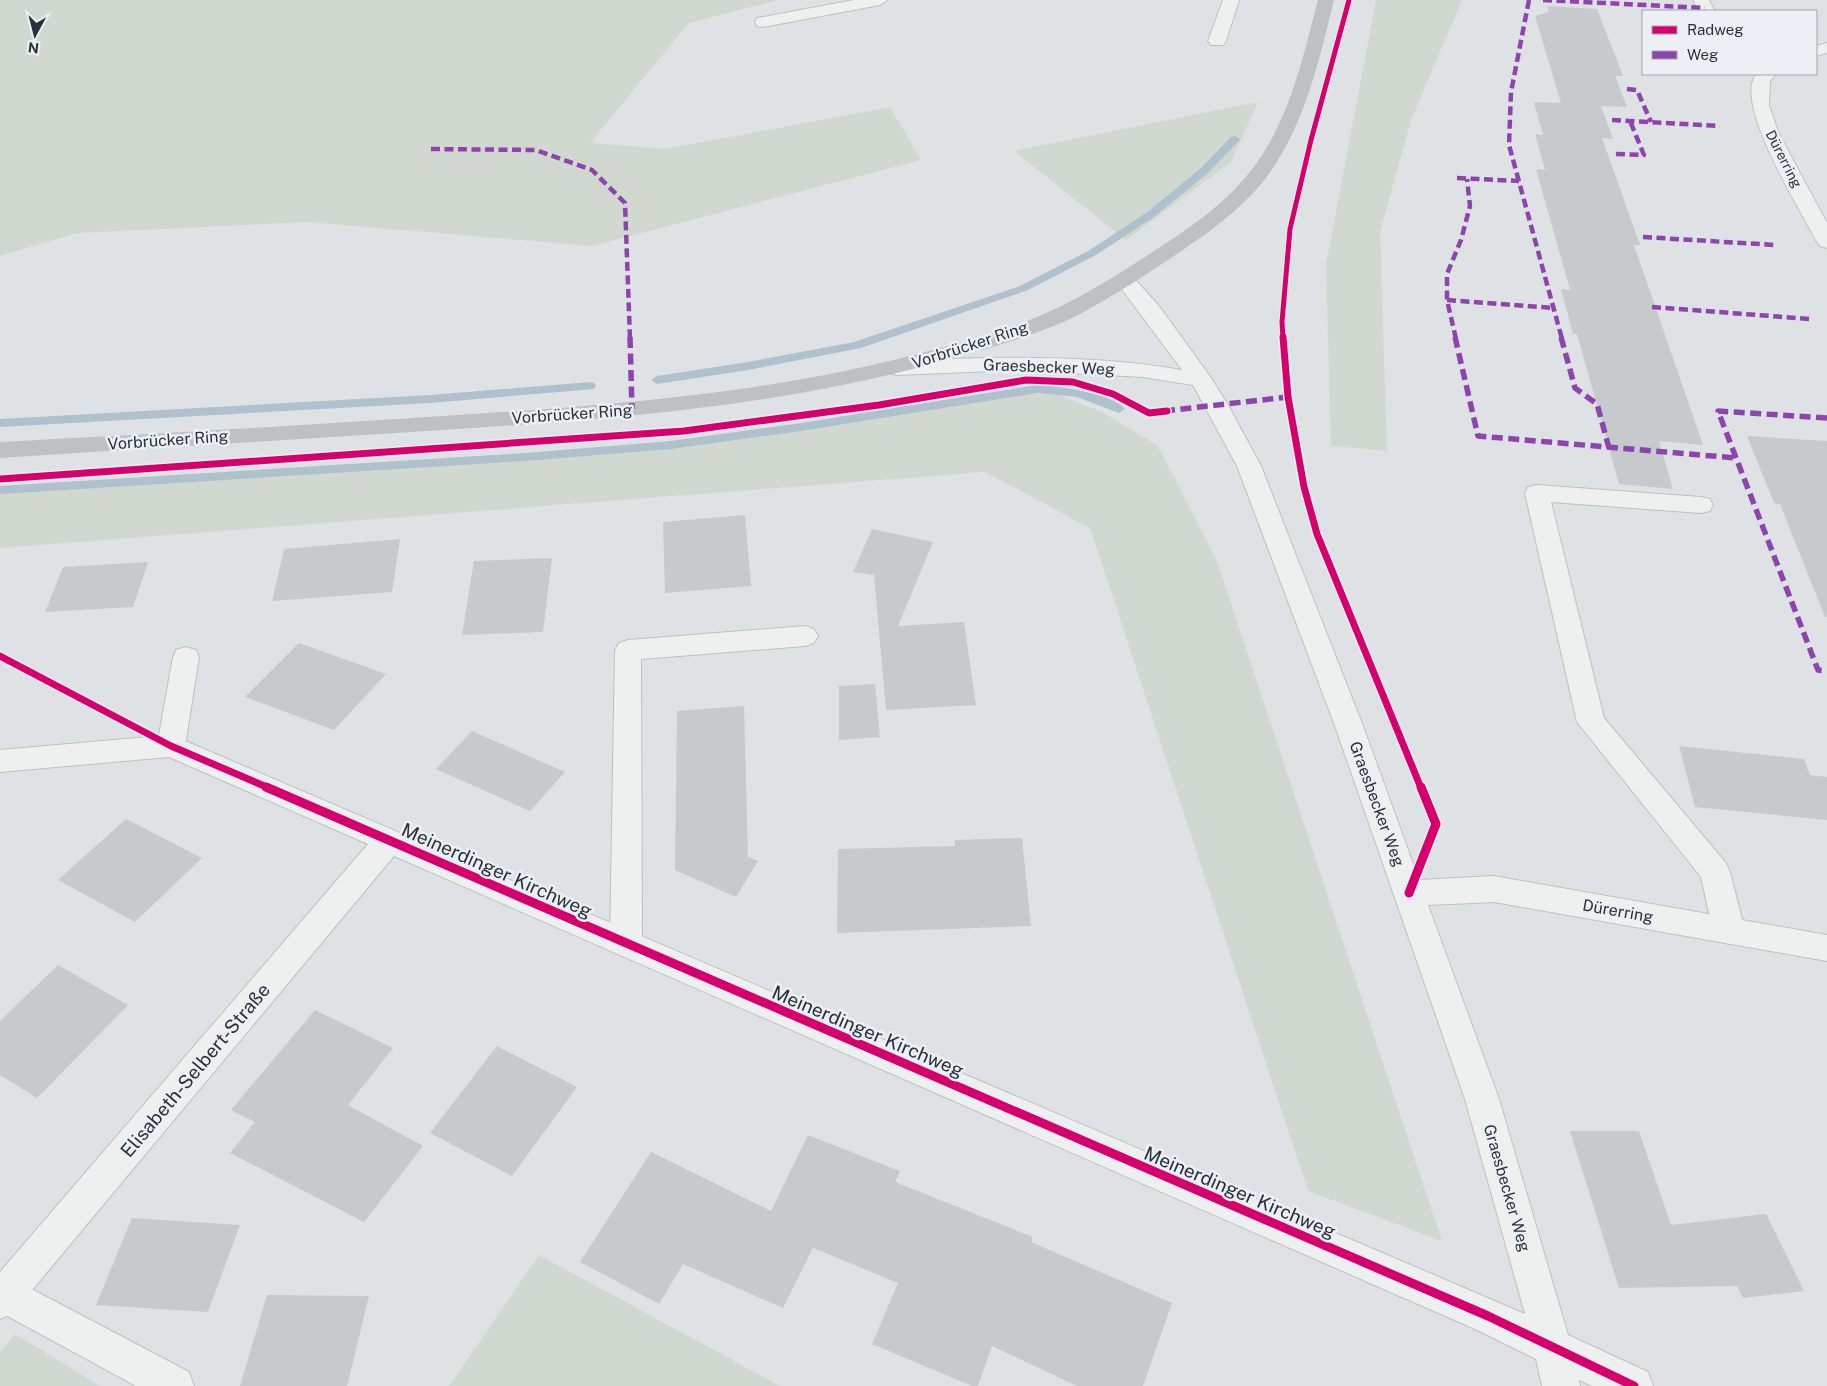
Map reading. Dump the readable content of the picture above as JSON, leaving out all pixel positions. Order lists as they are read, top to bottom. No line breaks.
{"streets":{"main road":["Vorbrücker Ring"],"street":["Dürerring","Graesbecker Weg","Meinerdinger Kirchweg","Elisabeth-Selbert-Straße"]},"crossings":[["Dürerring","Graesbecker Weg"],["Vorbrücker Ring","Graesbecker Weg"],["Graesbecker Weg","Meinerdinger Kirchweg"],["Meinerdinger Kirchweg","Elisabeth-Selbert-Straße"]],"legend":["Radweg","Weg"],"north":"bottom"}
